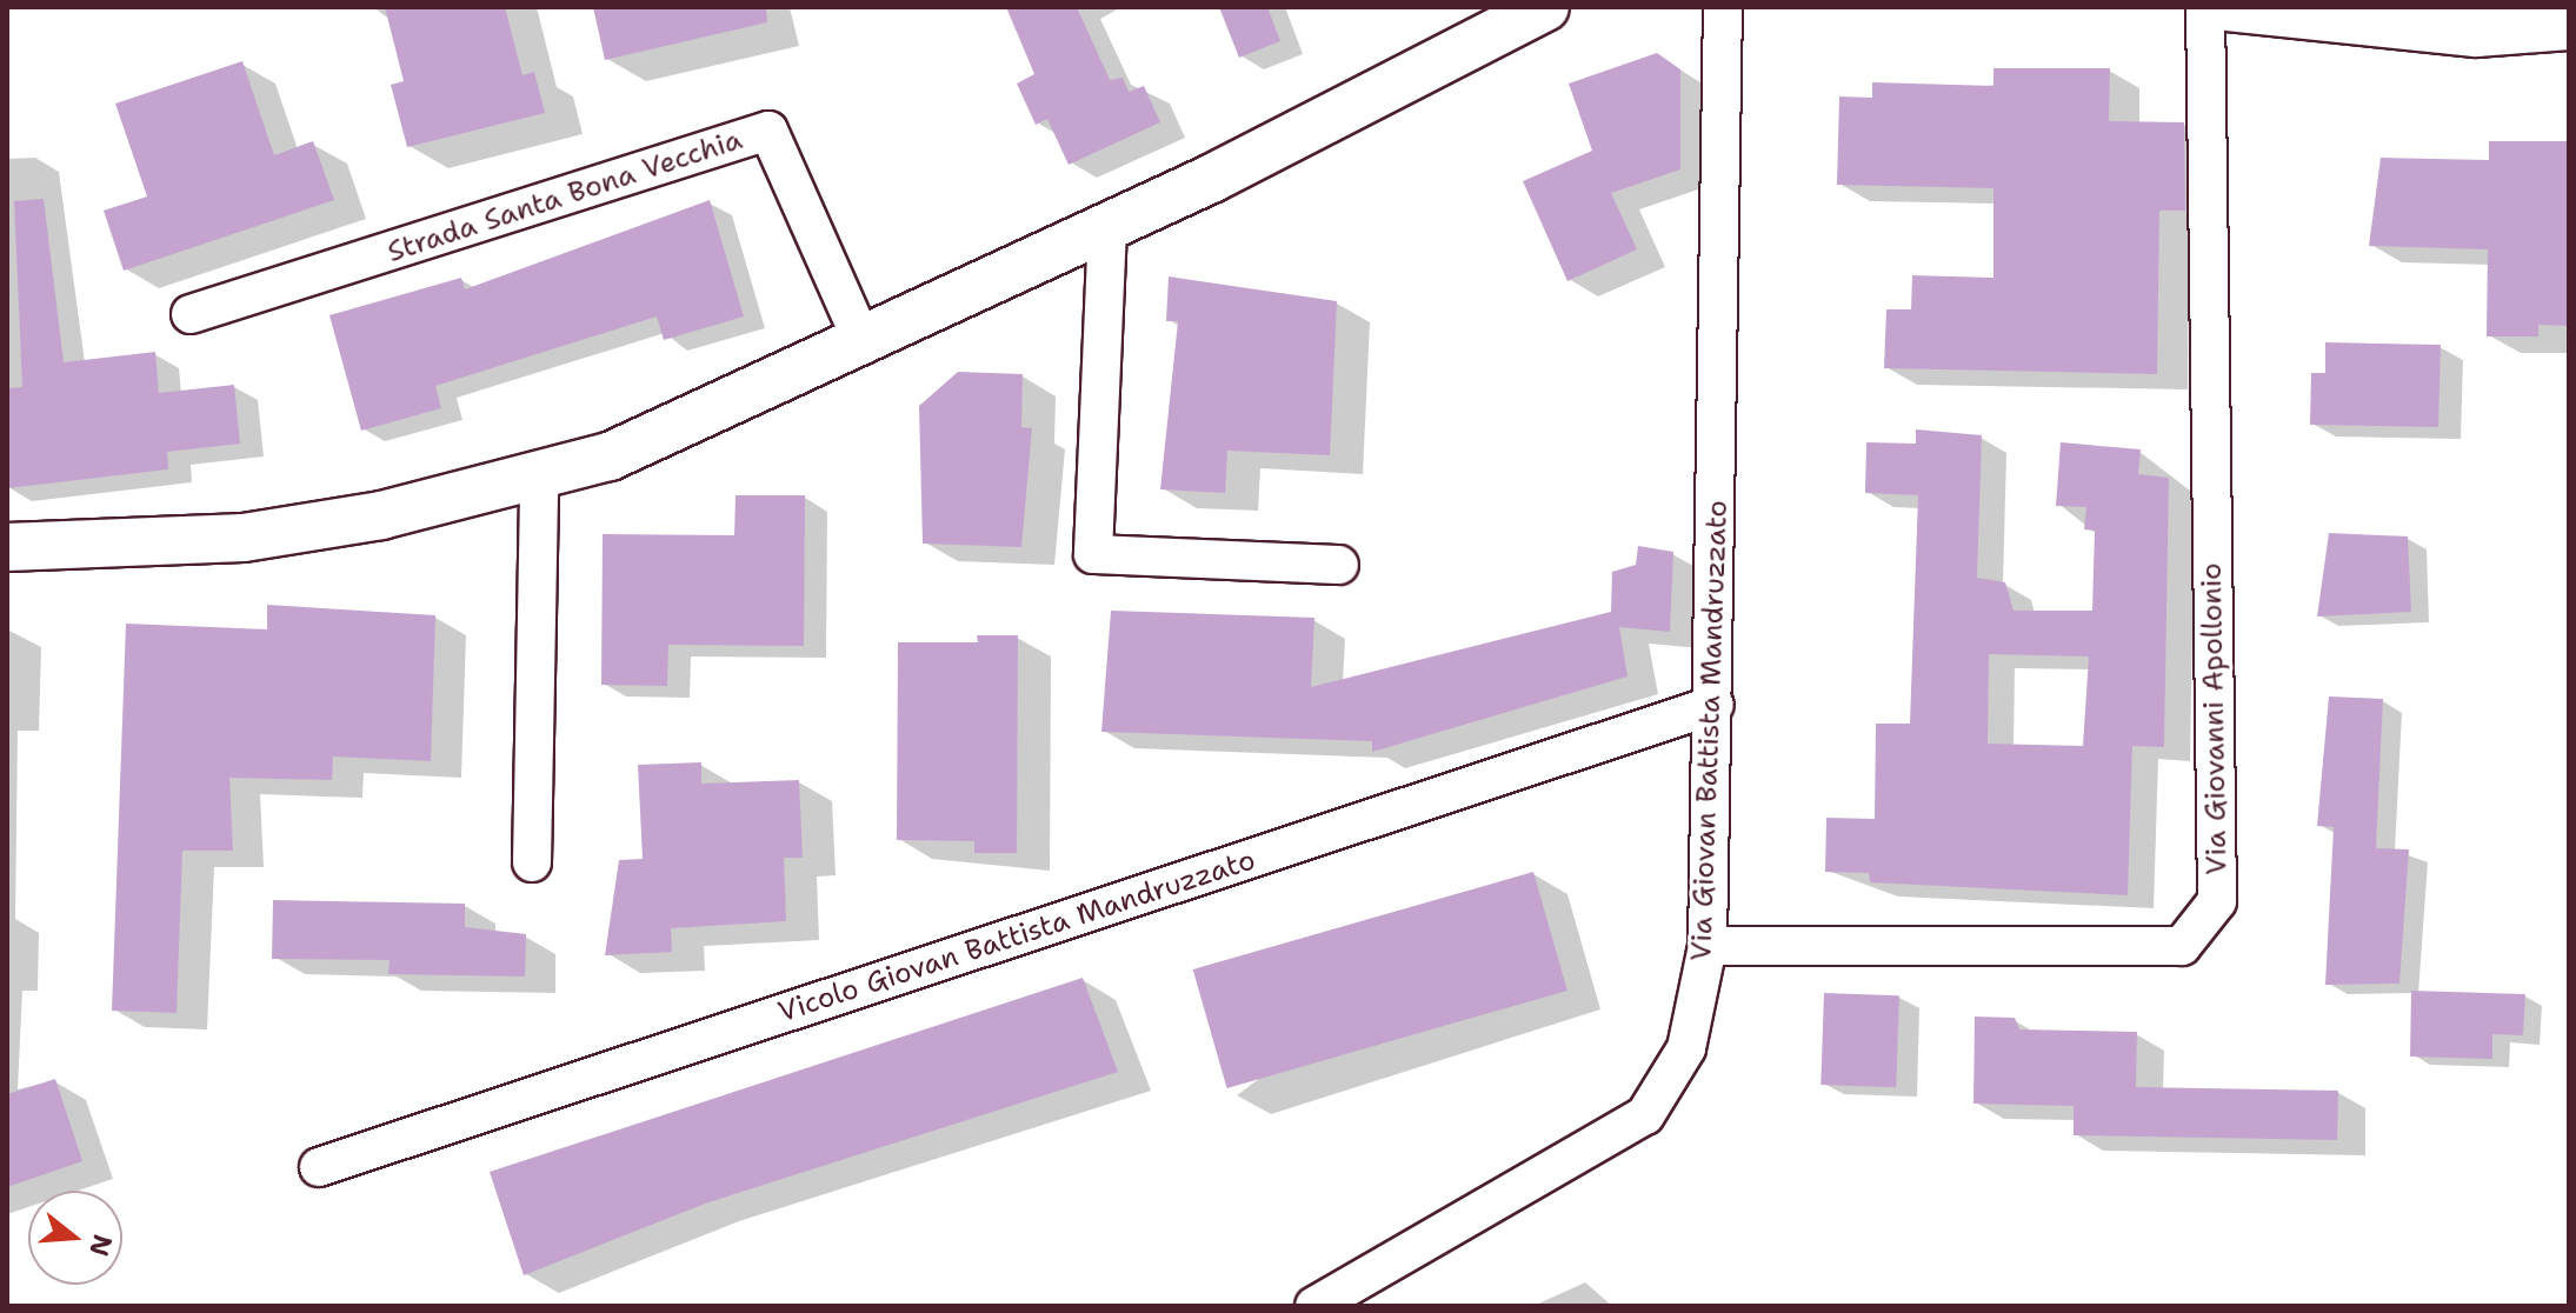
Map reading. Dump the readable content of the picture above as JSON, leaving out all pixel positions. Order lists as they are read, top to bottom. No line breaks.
{"streets":{"street":["Strada Santa Bona Vecchia","Via Giovanni Apollonio","Via Giovan Battista Mandruzzato","Vicolo Giovan Battista Mandruzzato"]},"crossings":[["Via Giovanni Apollonio","Via Giovan Battista Mandruzzato"],["Via Giovan Battista Mandruzzato","Vicolo Giovan Battista Mandruzzato"]],"north":"right"}
